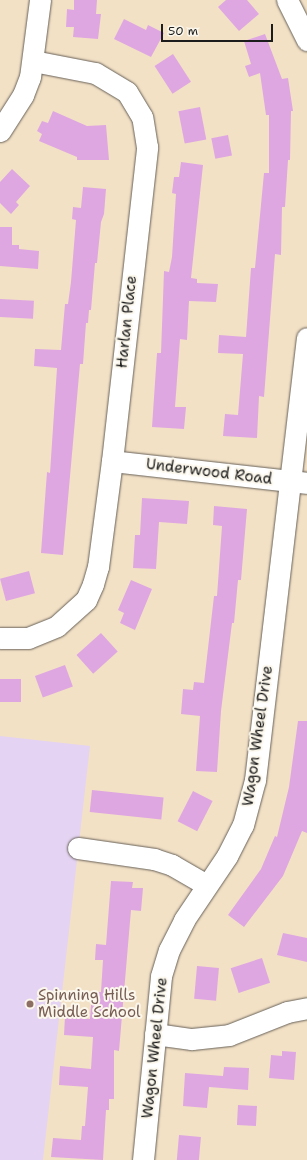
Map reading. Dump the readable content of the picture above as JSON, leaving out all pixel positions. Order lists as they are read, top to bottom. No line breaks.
{"streets":{"street":["Harlan Place","Underwood Road","Wagon Wheel Drive"]},"crossings":[["Harlan Place","Underwood Road"],["Underwood Road","Wagon Wheel Drive"]],"places":["Spinning Hills Middle School"],"scale_bar":"50 m"}
